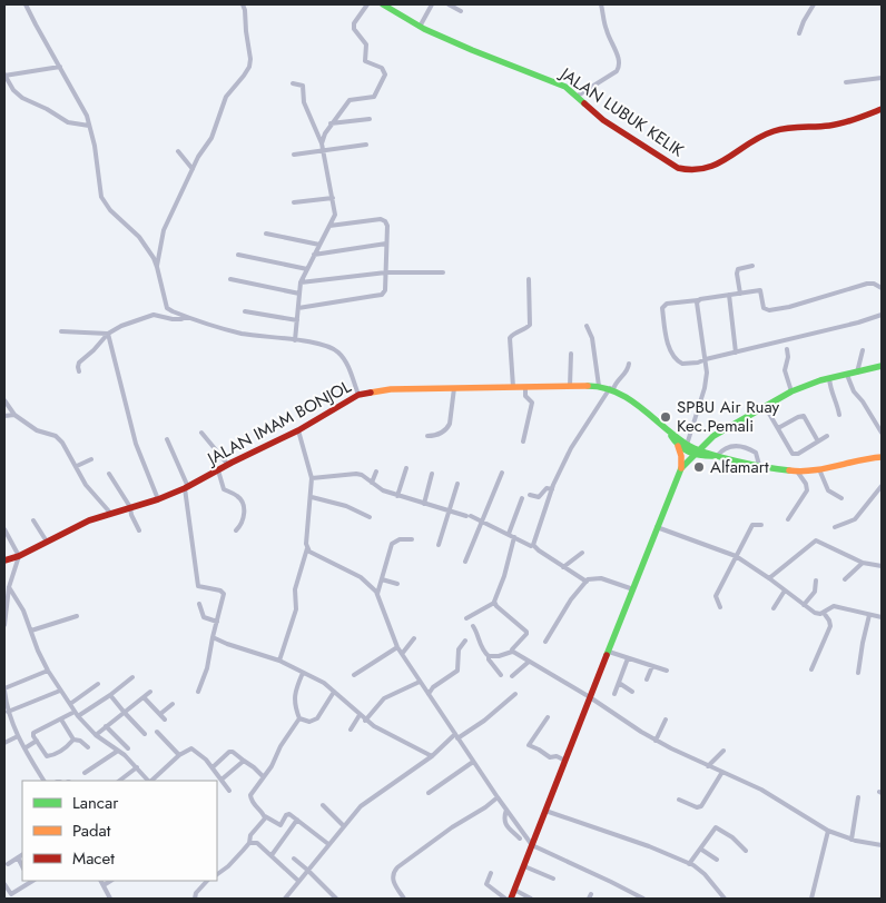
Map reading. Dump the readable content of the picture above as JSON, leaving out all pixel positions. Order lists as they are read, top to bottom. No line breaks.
{"streets":{"main road":["JALAN LUBUK KELIK","JALAN IMAM BONJOL"]},"places":["SPBU Air Ruay Kec.Pemali","Alfamart"],"legend":["Lancar","Padat","Macet"]}
